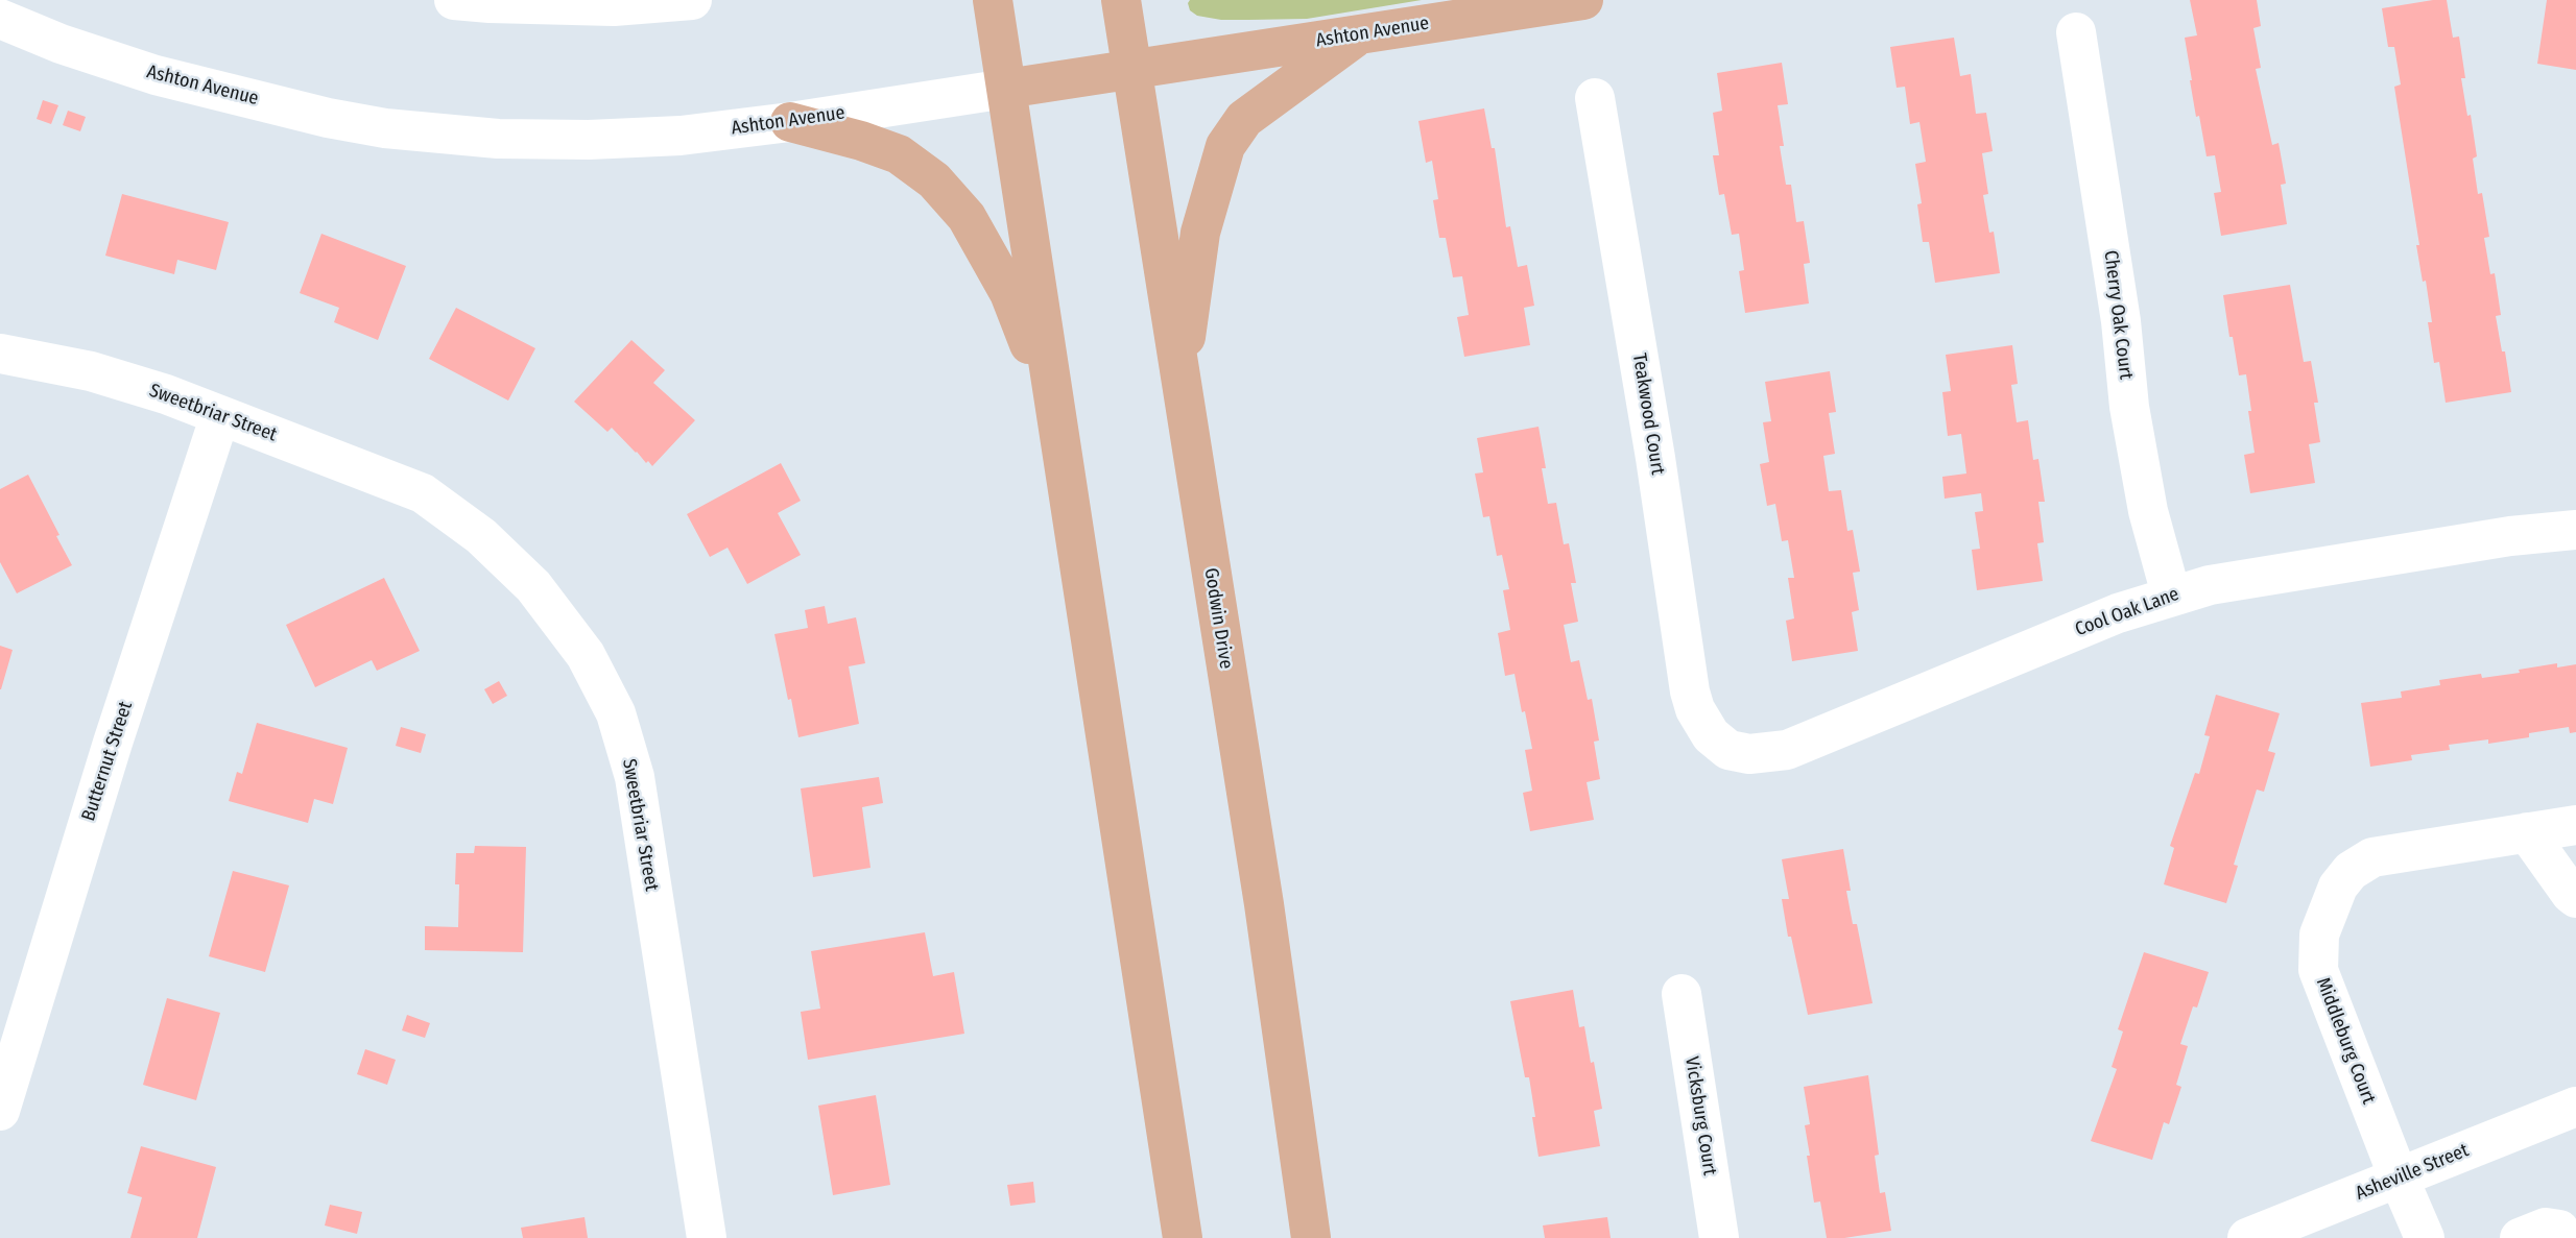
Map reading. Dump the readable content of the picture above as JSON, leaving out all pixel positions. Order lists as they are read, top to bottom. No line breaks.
{"streets":{"main road":["Ashton Avenue","Godwin Drive"],"street":["Cherry Oak Court","Sweetbriar Street","Teakwood Court","Cool Oak Lane","Butternut Street","Middleburg Court","Vicksburg Court","Asheville Street"]},"crossings":[["Ashton Avenue","Godwin Drive"],["Cherry Oak Court","Cool Oak Lane"],["Sweetbriar Street","Butternut Street"],["Teakwood Court","Cool Oak Lane"],["Middleburg Court","Asheville Street"]]}
